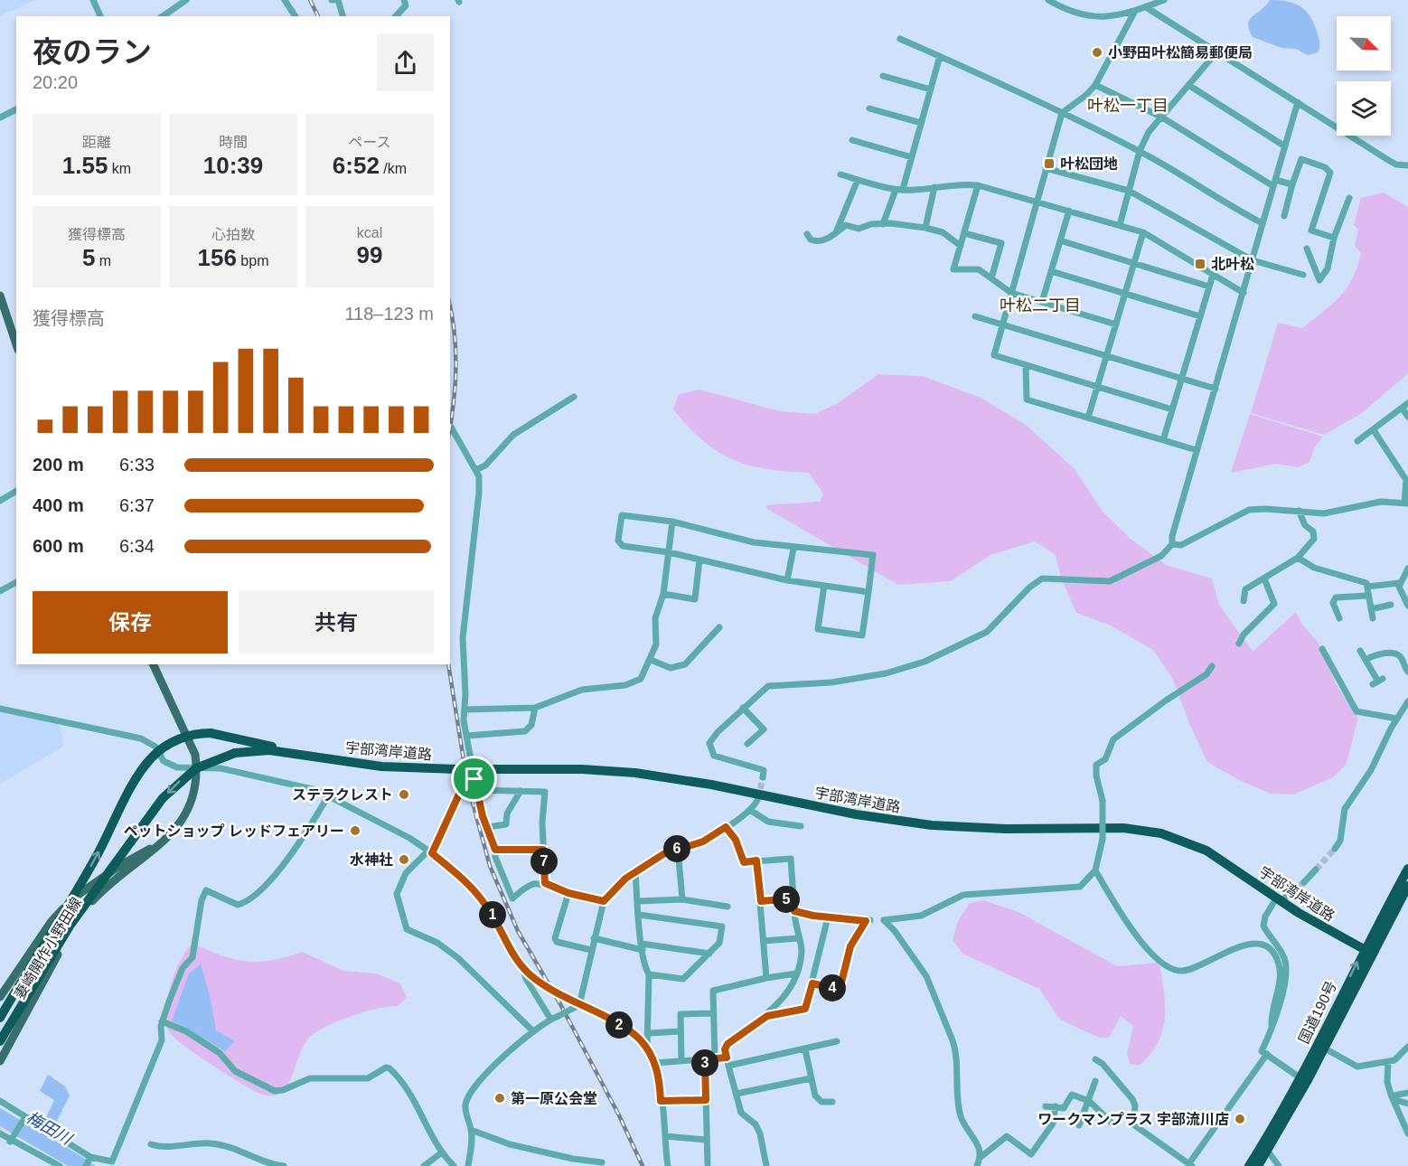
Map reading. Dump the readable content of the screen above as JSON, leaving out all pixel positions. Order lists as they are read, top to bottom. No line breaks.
{"streets":{"highway":["宇部湾岸道路","国道190号"],"main road":["妻崎開作小野田線"]},"crossings":[["宇部湾岸道路","国道190号"]],"districts":["叶松一丁目","叶松二丁目"],"water":["梅田川"],"places":{"other":["小野田叶松簡易郵便局","ステラクレスト","ペットショップ レッドフェアリー","水神社","第一原公会堂","ワークマンプラス 宇部流川店"],"transit":["叶松団地","北叶松"]},"north":"bottom right","page":{"heading":["夜のラン","20:20"],"stats":[["距離","1.55 km"],["時間","10:39"],["ペース","6:52 /km"],["獲得標高","5 m"],["心拍数","156 bpm"],["kcal","99"]],"chart":["獲得標高","118–123 m"],"list":[{"name":"200 m","note":"6:33"},{"name":"400 m","note":"6:37"},{"name":"600 m","note":"6:34"}],"buttons":["保存","共有"],"pins":["6","7","5","1","4","2","3"]}}
